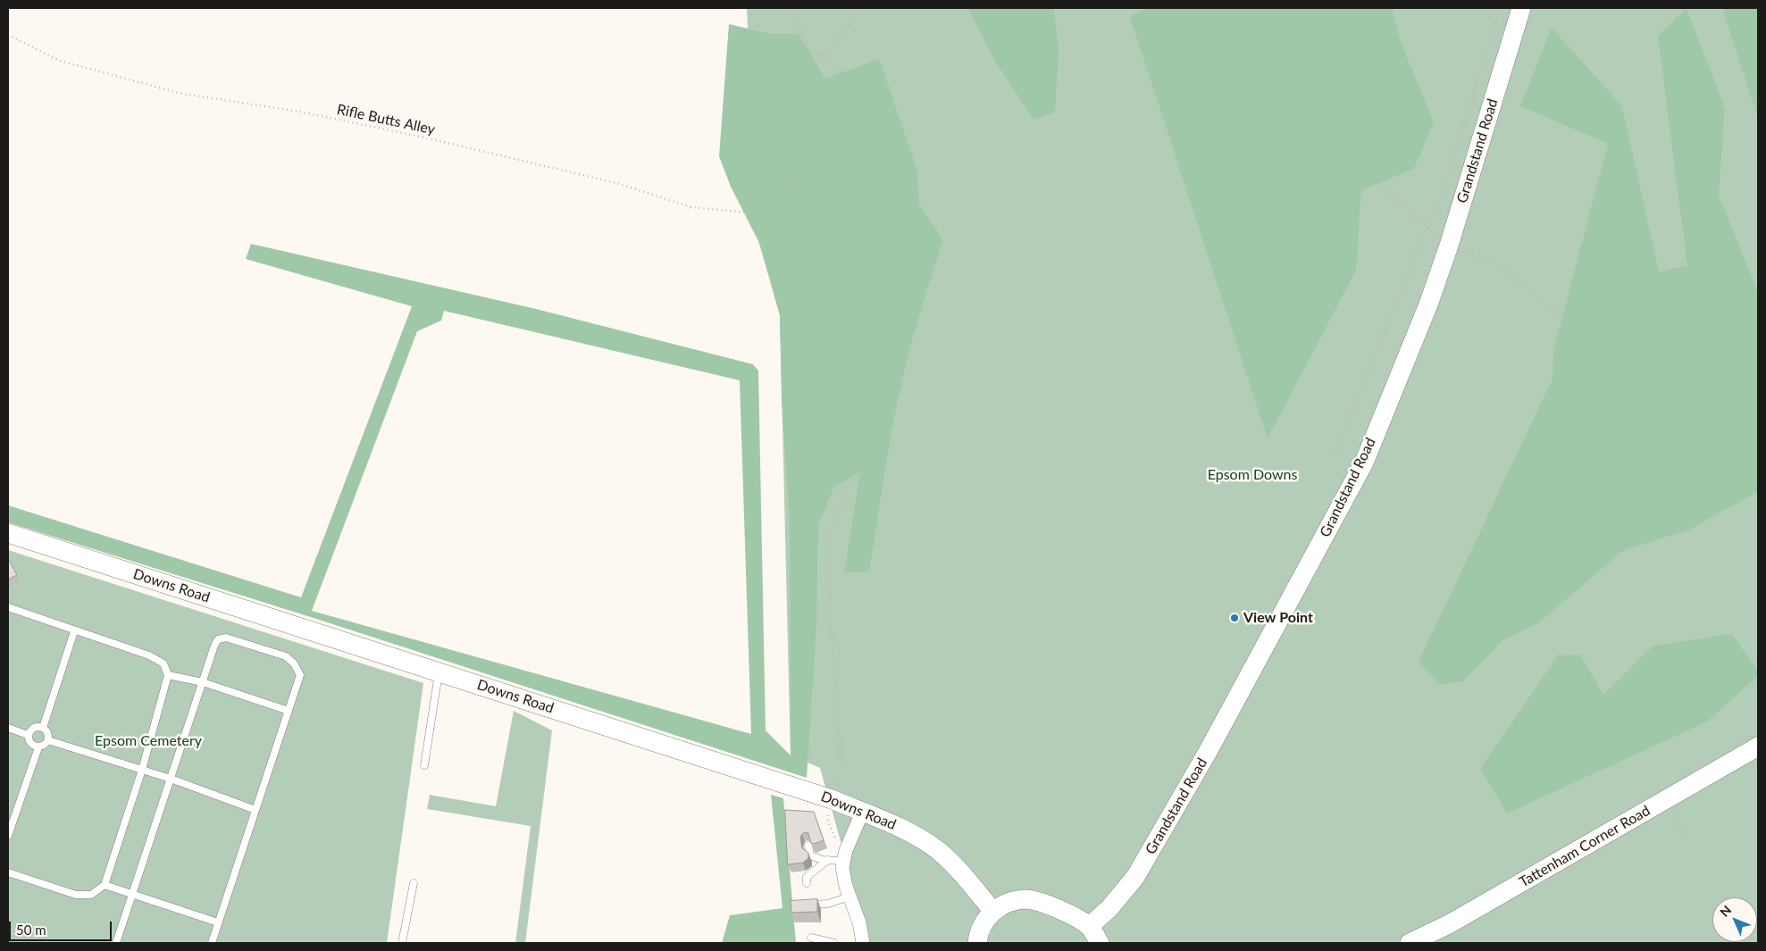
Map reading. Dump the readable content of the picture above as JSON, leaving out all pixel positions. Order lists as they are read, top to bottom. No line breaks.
{"streets":{"main road":["Grandstand Road","Downs Road","Tattenham Corner Road"],"path":["Rifle Butts Alley"]},"parks":["Epsom Downs","Epsom Cemetery"],"places":["View Point"],"scale_bar":"50 m","north":"top left"}
